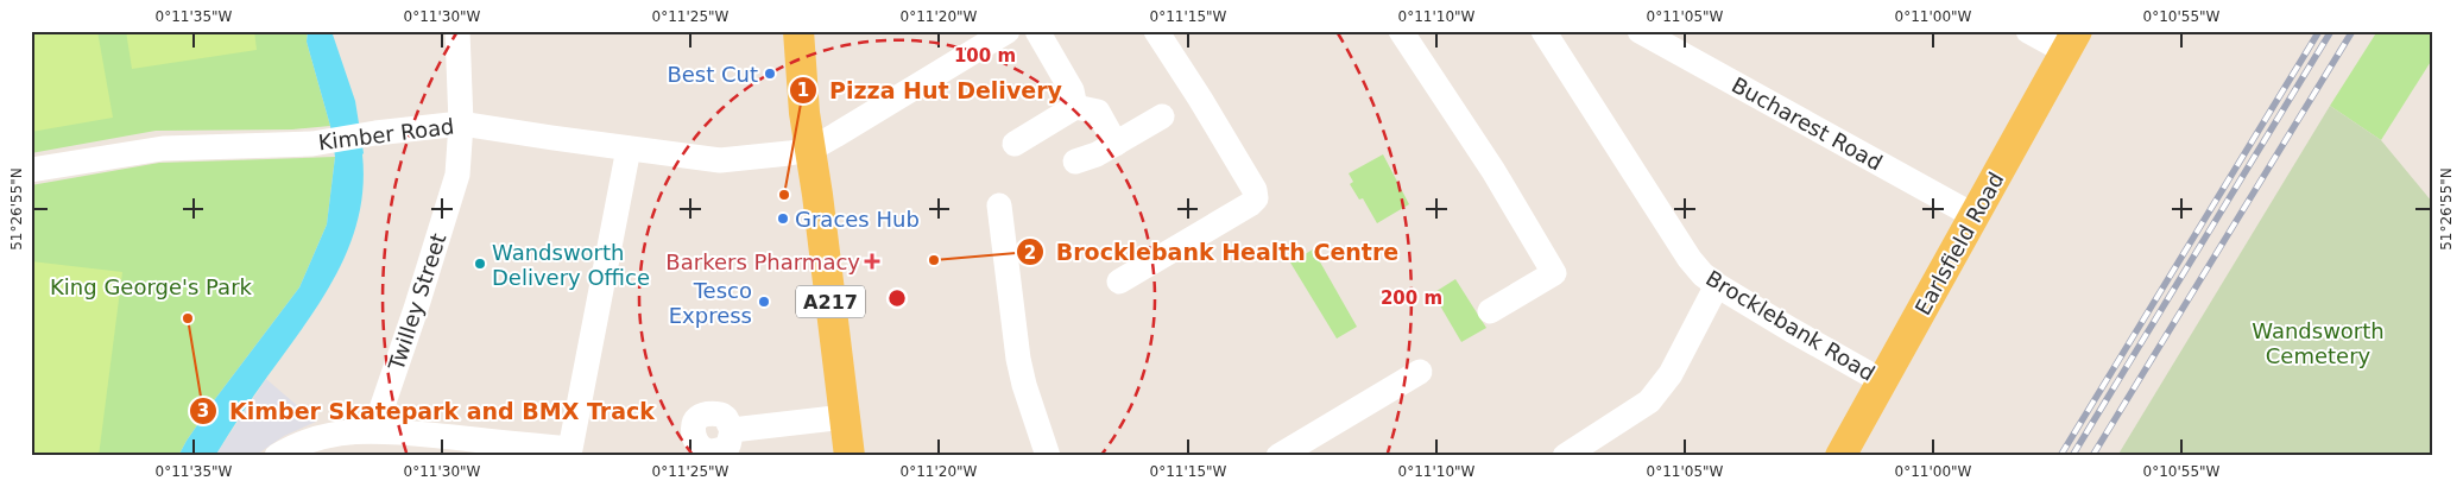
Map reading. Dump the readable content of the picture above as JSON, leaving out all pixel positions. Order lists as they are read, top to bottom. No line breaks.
{"streets":{"main road":["Earlsfield Road","A217"],"street":["Bucharest Road","Kimber Road","Twilley Street","Brocklebank Road"]},"crossings":[["Bucharest Road","Earlsfield Road"],["Kimber Road","Twilley Street"],["Kimber Road","A217"],["Earlsfield Road","Brocklebank Road"]],"parks":["King George's Park","Wandsworth Cemetery"],"places":{"other":["Best Cut","Pizza Hut Delivery","Graces Hub","Brocklebank Health Centre","Wandsworth Delivery Office","Tesco Express","Kimber Skatepark and BMX Track"],"health":["Barkers Pharmacy"]},"coordinates":["0°11'35\"W","0°11'30\"W","0°11'25\"W","0°11'20\"W","0°11'15\"W","0°11'10\"W","0°11'05\"W","0°11'00\"W","0°10'55\"W","51°26'55\"N"],"rings":["100 m","200 m"]}
